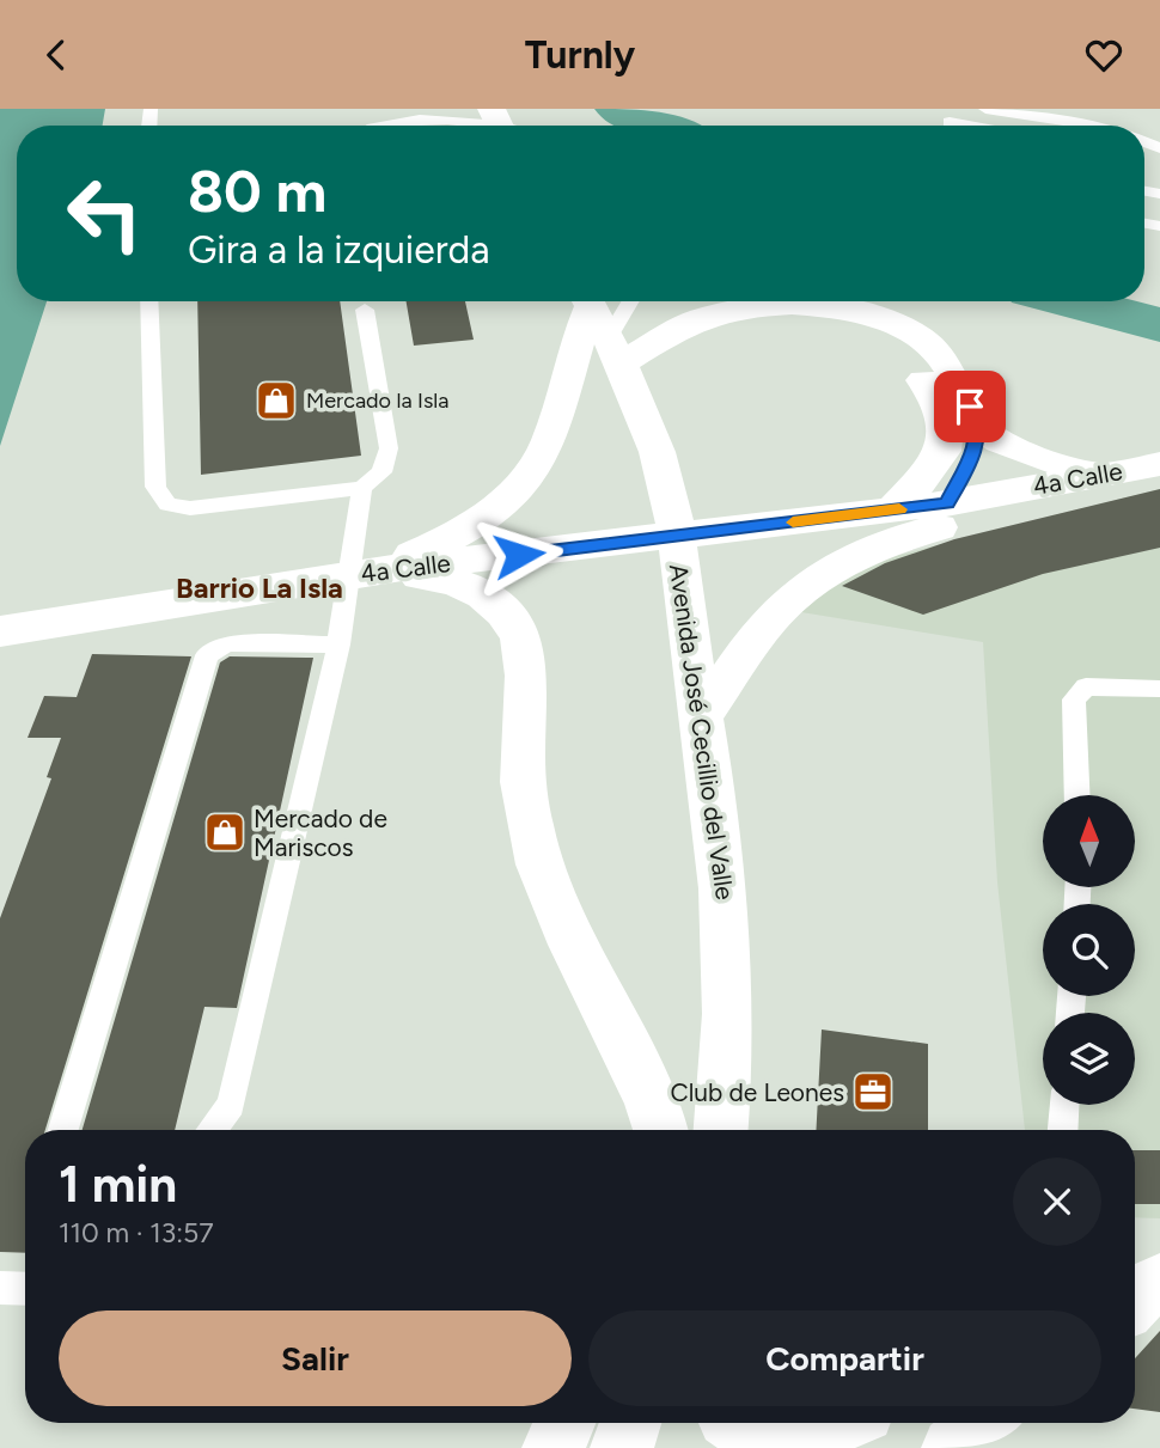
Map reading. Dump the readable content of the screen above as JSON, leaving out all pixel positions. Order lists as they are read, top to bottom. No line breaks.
{"streets":{"street":["4a Calle","Avenida José Cecillio del Valle"]},"districts":["Barrio La Isla"],"places":{"shop":["Mercado la Isla","Mercado de Mariscos"],"office":["Club de Leones"]},"north":"top","page":{"header":"Turnly","turn":["80 m","Gira a la izquierda"],"heading":["1 min","110 m · 13:57"],"buttons":["Salir","Compartir"]}}
